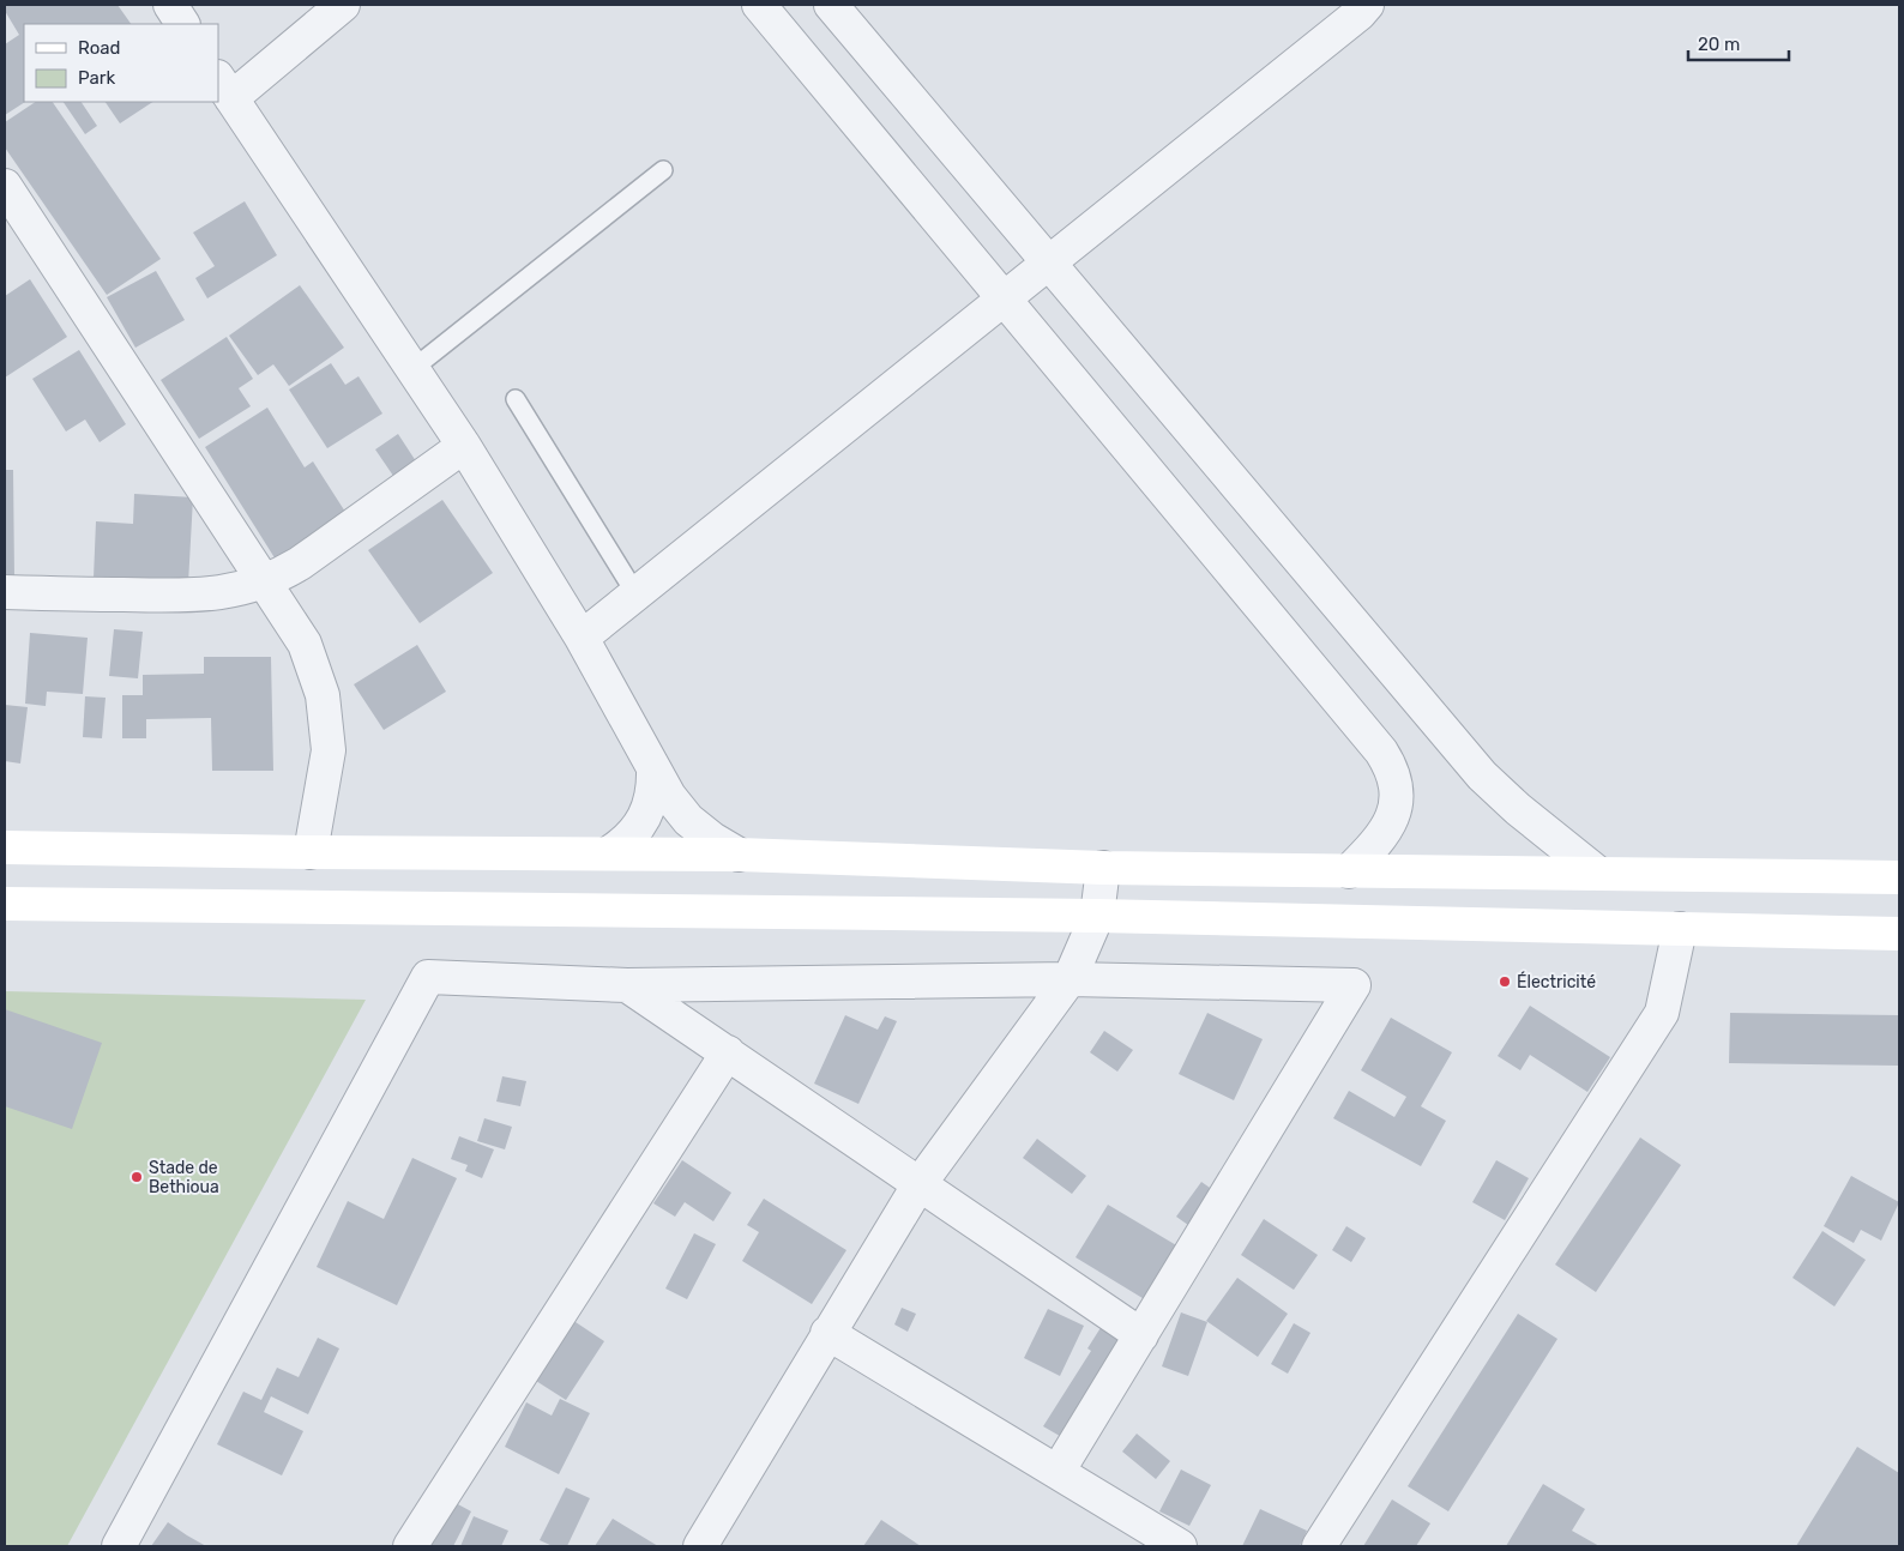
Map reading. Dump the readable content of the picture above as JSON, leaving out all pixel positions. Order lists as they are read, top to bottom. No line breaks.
{"places":["Électricité","Stade de Bethioua"],"legend":["Road","Park"],"scale_bar":"20 m"}
